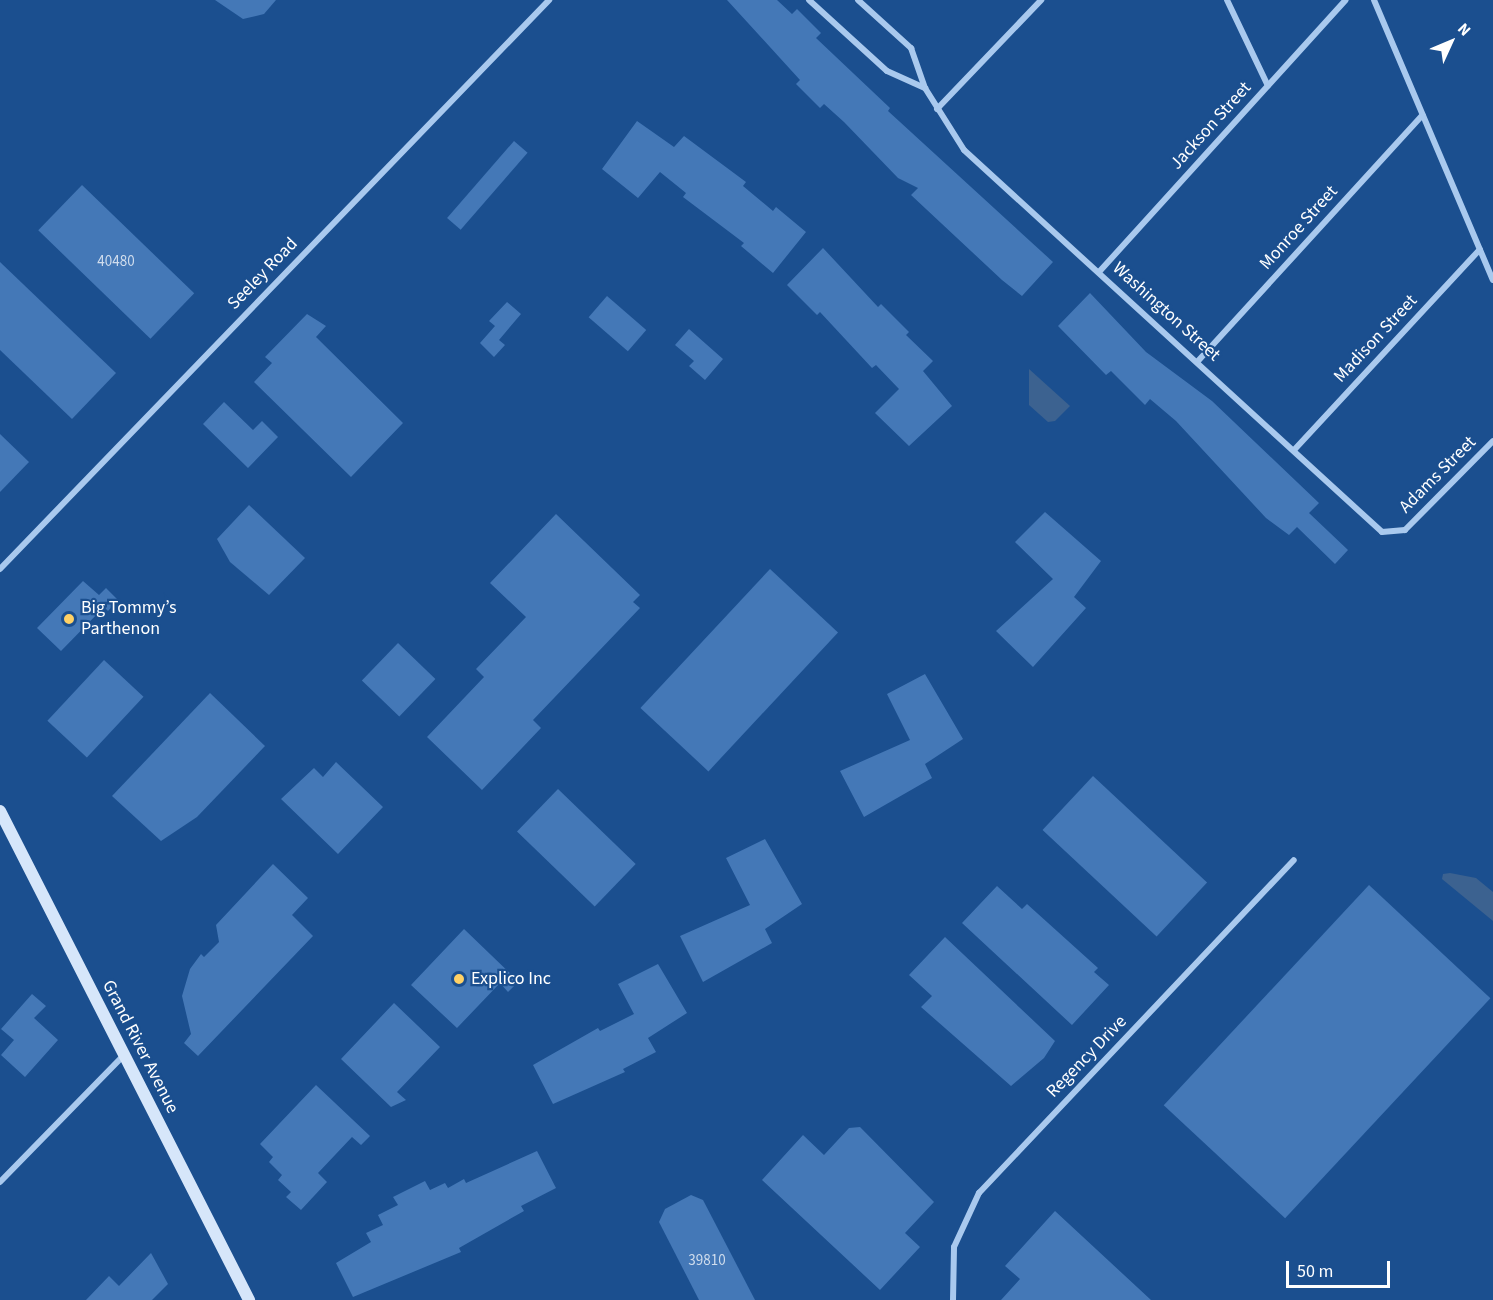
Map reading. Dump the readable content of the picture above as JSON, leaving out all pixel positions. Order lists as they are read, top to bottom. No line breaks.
{"streets":{"main road":["Grand River Avenue"],"street":["Jackson Street","Monroe Street","Seeley Road","Washington Street","Madison Street","Adams Street","Regency Drive"]},"crossings":[["Jackson Street","Washington Street"],["Monroe Street","Washington Street"],["Washington Street","Madison Street"],["Washington Street","Adams Street"]],"places":["Big Tommy’s Parthenon","Explico Inc"],"house_numbers":["40480","39810"],"scale_bar":"50 m","north":"top right"}
